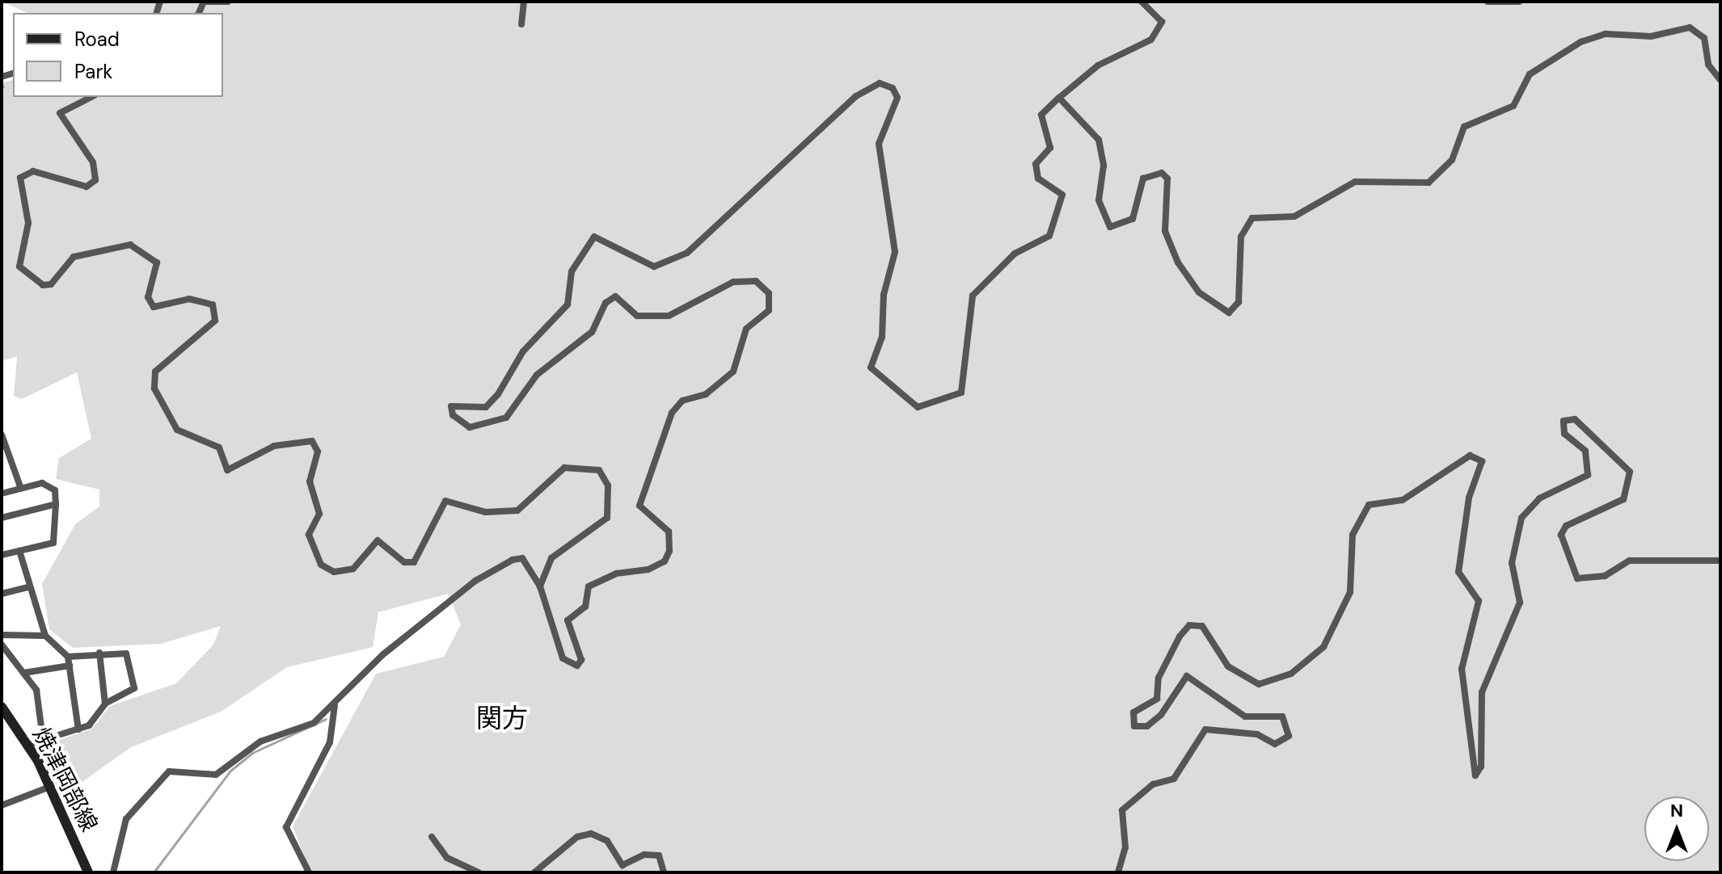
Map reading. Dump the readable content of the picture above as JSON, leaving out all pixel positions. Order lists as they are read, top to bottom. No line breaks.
{"streets":{"main road":["焼津岡部線"]},"districts":["関方"],"legend":["Road","Park"],"north":"top"}
